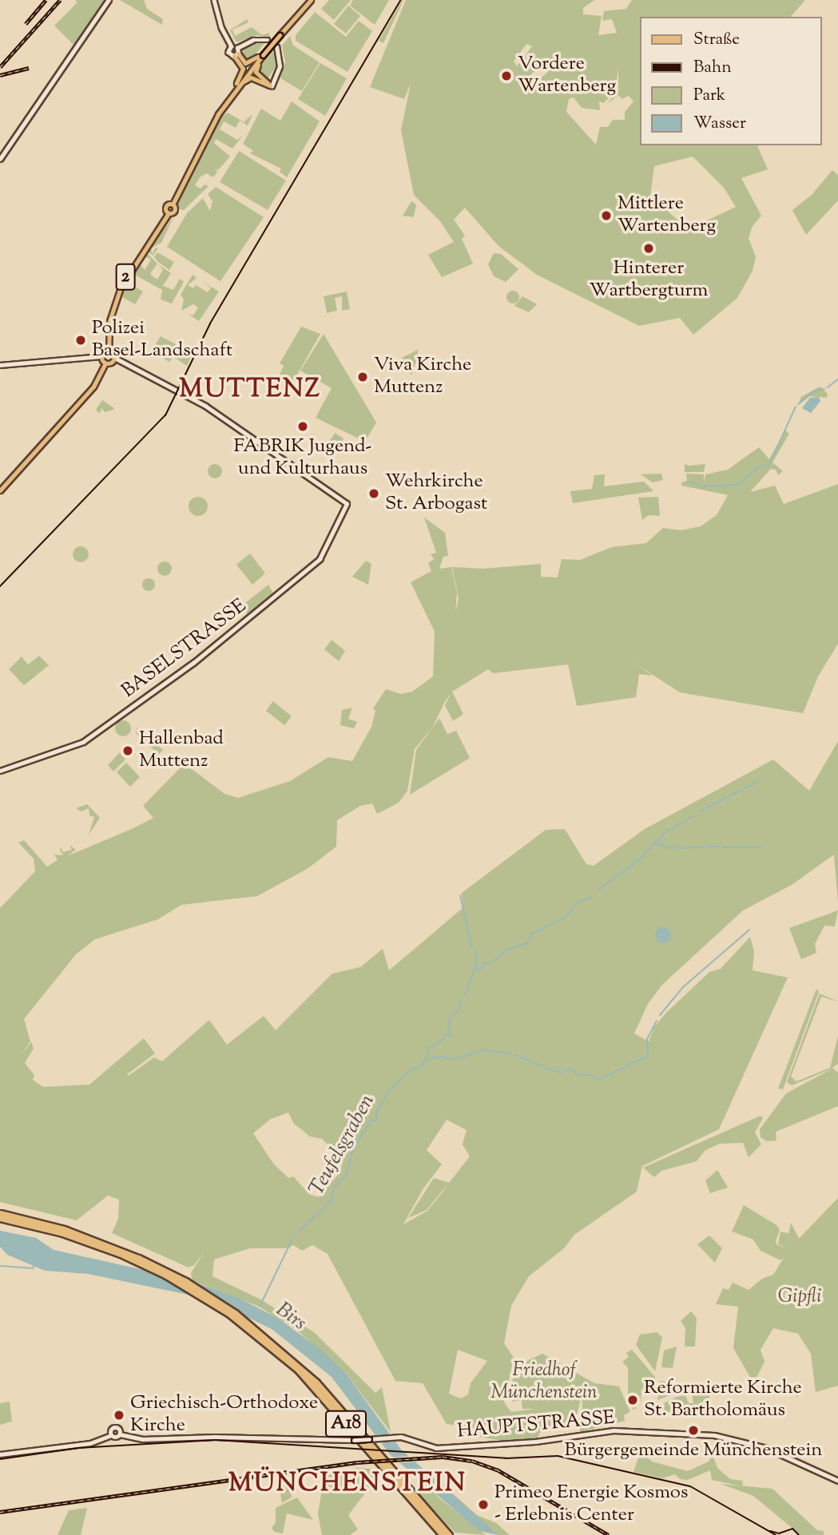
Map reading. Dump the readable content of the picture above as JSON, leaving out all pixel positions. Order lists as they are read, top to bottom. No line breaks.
{"streets":{"highway":["A18"],"main road":["2","HAUPTSTRASSE"],"street":["BASELSTRASSE"]},"districts":["MUTTENZ","MÜNCHENSTEIN"],"water":["Teufelsgraben","Birs"],"parks":["Gipfli","Friedhof Münchenstein"],"places":["Vordere Wartenberg","Mittlere Wartenberg","Hinterer Wartbergturm","Polizei Basel-Landschaft","Viva Kirche Muttenz","FABRIK Jugend- und Kulturhaus","Wehrkirche St. Arbogast","Hallenbad Muttenz","Reformierte Kirche St. Bartholomäus","Griechisch-Orthodoxe Kirche","Bürgergemeinde Münchenstein","Primeo Energie Kosmos - Erlebnis Center"],"legend":["Straße","Bahn","Park","Wasser"]}
